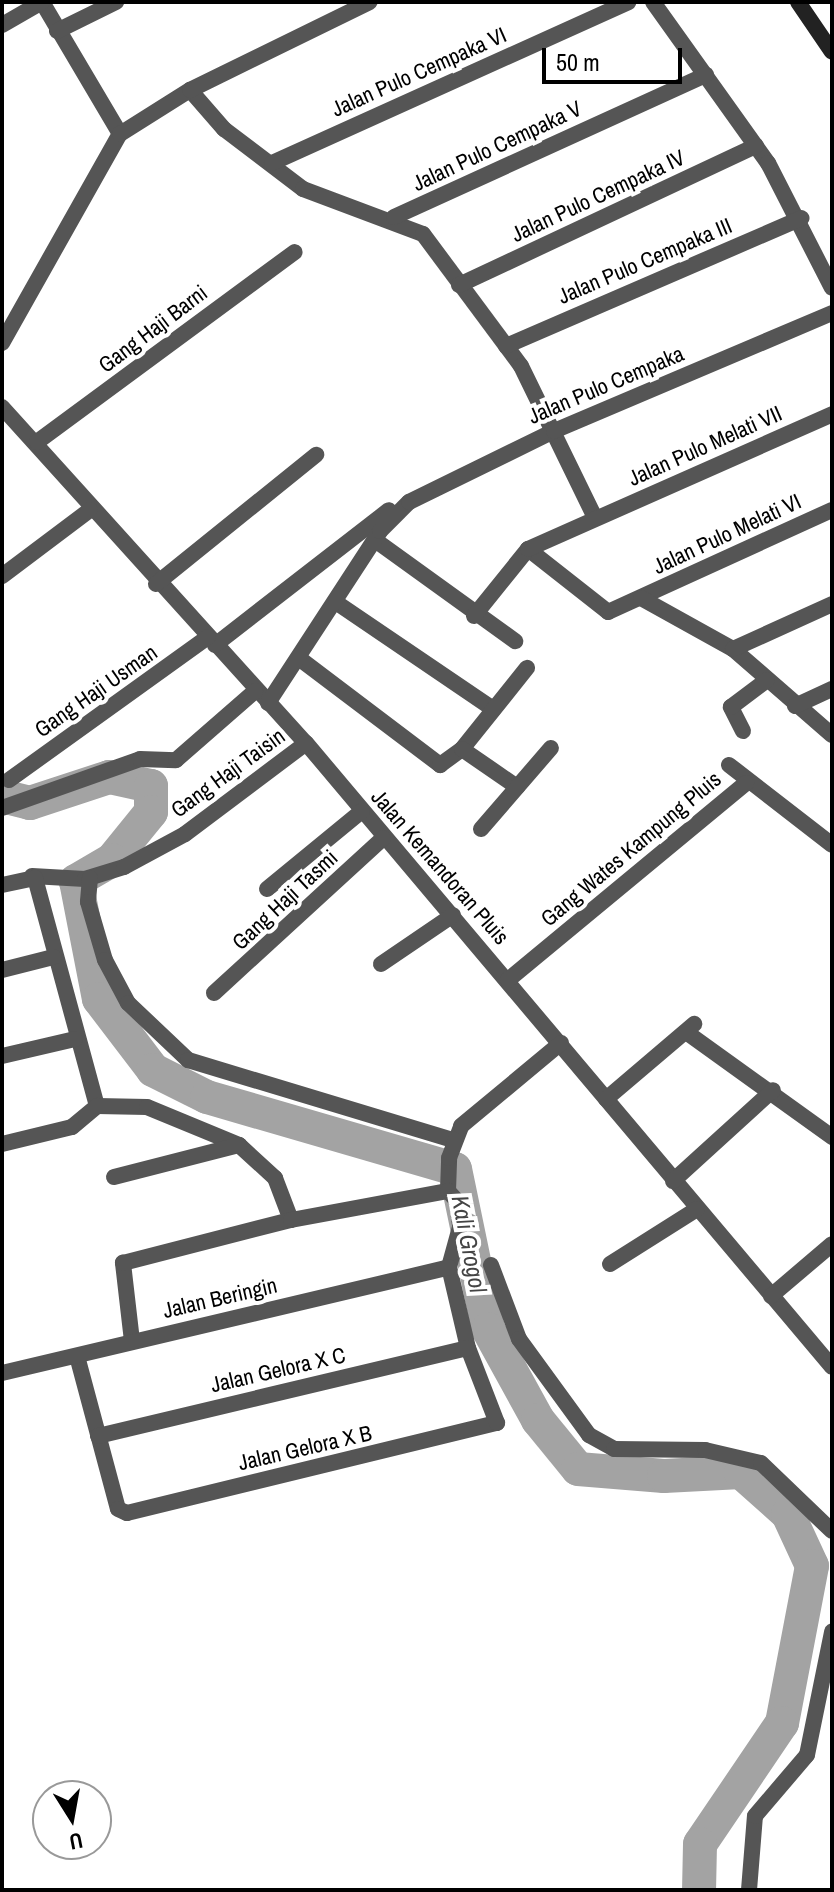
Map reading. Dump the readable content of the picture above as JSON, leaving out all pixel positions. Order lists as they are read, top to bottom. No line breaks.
{"streets":{"street":["Jalan Pulo Cempaka VI","Jalan Pulo Cempaka V","Jalan Pulo Cempaka IV","Jalan Pulo Cempaka III","Gang Haji Barni","Jalan Pulo Cempaka","Jalan Pulo Melati VII","Jalan Pulo Melati VI","Gang Haji Usman","Gang Haji Taisin","Gang Wates Kampung Pluis","Jalan Kemandoran Pluis","Gang Haji Tasmi","Jalan Beringin","Jalan Gelora X C","Jalan Gelora X B"]},"crossings":[["Gang Haji Barni","Jalan Kemandoran Pluis"],["Jalan Pulo Cempaka","Gang Haji Usman"],["Jalan Pulo Cempaka","Jalan Kemandoran Pluis"],["Jalan Pulo Melati VII","Jalan Pulo Melati VI"],["Gang Haji Usman","Jalan Kemandoran Pluis"],["Gang Haji Taisin","Jalan Kemandoran Pluis"],["Gang Wates Kampung Pluis","Jalan Kemandoran Pluis"],["Jalan Kemandoran Pluis","Gang Haji Tasmi"],["Jalan Beringin","Jalan Gelora X B"],["Jalan Gelora X C","Jalan Gelora X B"]],"water":["Kali Grogol"],"scale_bar":"50 m","north":"bottom"}
